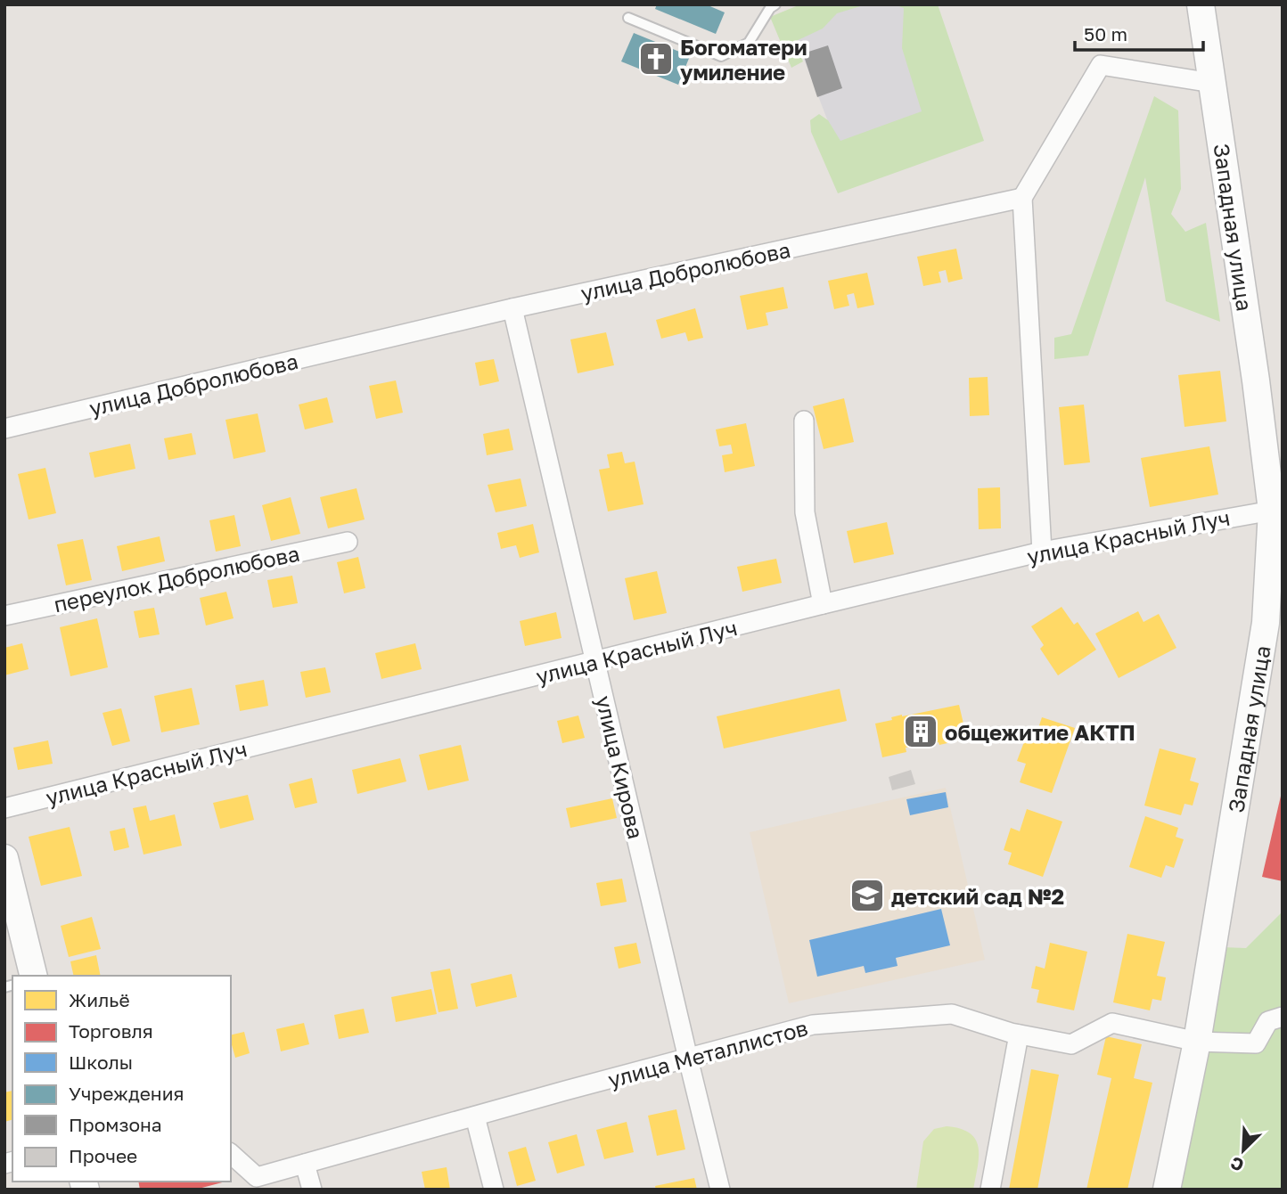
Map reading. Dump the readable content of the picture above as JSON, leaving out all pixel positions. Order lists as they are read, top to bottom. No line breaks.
{"streets":{"street":["Западная улица","улица Добролюбова","улица Красный Луч","переулок Добролюбова","улица Кирова","улица Металлистов"]},"crossings":[["Западная улица","улица Красный Луч"],["Западная улица","улица Металлистов"],["улица Добролюбова","улица Кирова"],["улица Красный Луч","улица Кирова"],["улица Кирова","улица Металлистов"]],"places":{"church":["Богоматери умиление"],"building":["общежитие АКТП"],"school or university":["детский сад №2"]},"legend":["Жильё","Торговля","Школы","Учреждения","Промзона","Прочее"],"scale_bar":"50 m","north":"bottom left"}
